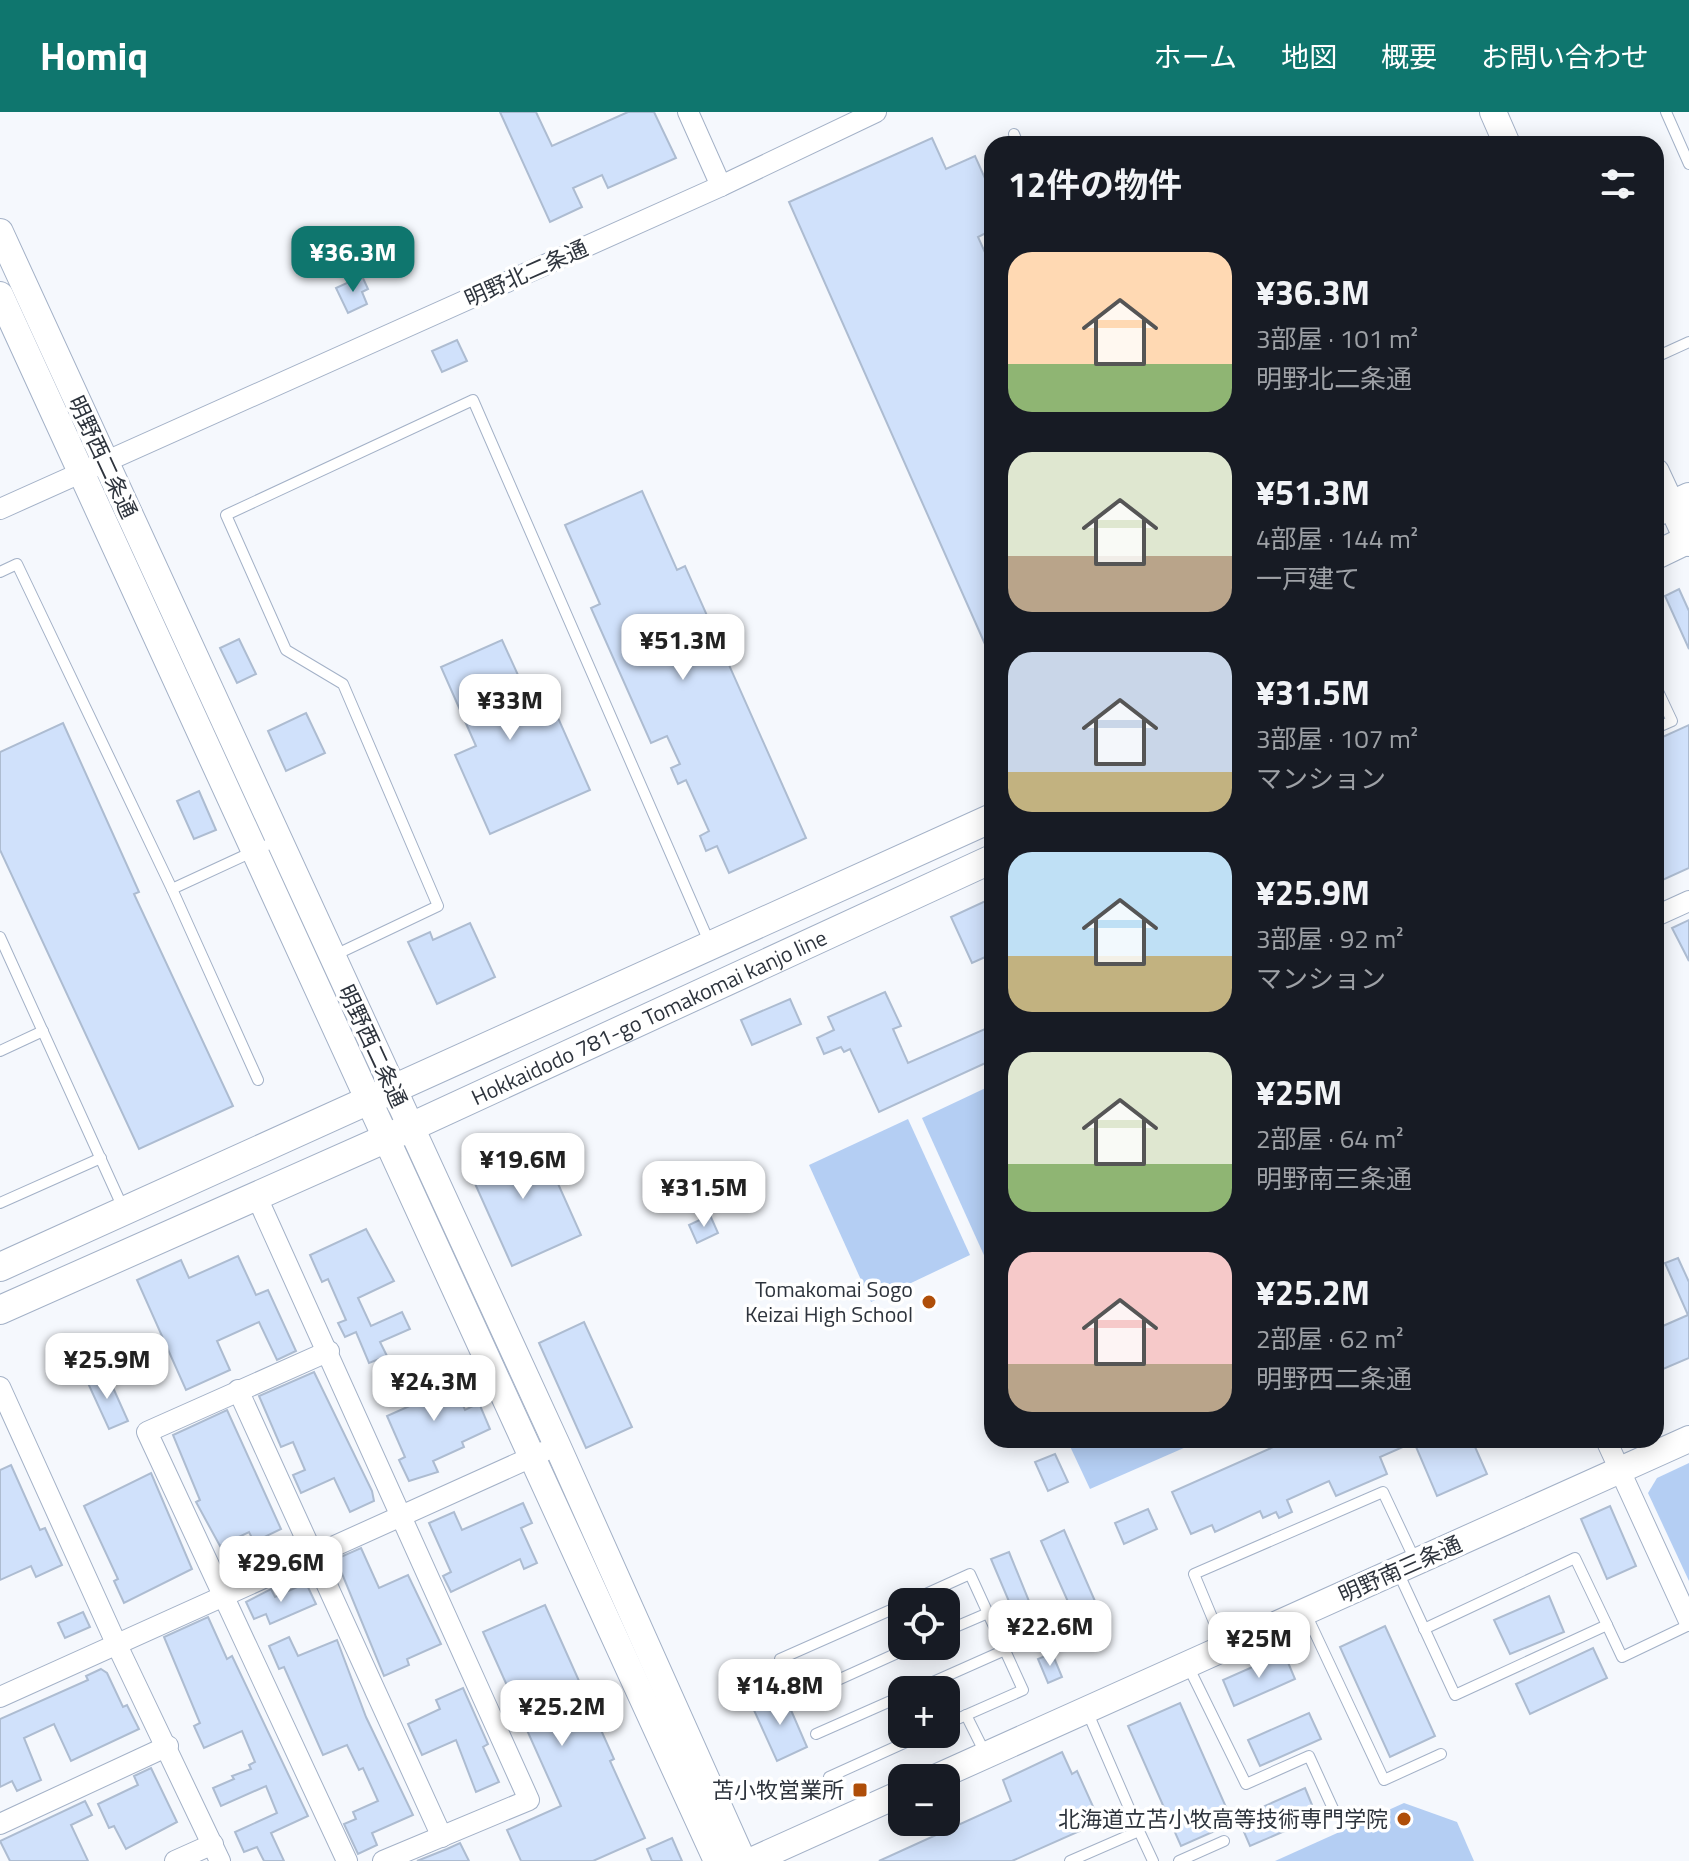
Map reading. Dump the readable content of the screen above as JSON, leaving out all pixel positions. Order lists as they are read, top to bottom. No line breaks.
{"streets":{"main road":["Hokkaidodo 781-go Tomakomai kanjo line"],"street":["明野北二条通","明野西二条通","明野南三条通"]},"crossings":[["明野北二条通","明野西二条通"],["明野西二条通","Hokkaidodo 781-go Tomakomai kanjo line"]],"places":{"other":["Tomakomai Sogo Keizai High School","北海道立苫小牧高等技術専門学院"],"transit":["苫小牧営業所"]},"page":{"header":"Homiq","nav":["ホーム","地図","概要","お問い合わせ"],"heading":"12件の物件","price":["¥36.3M","¥51.3M","¥33M","¥19.6M","¥31.5M","¥25.9M","¥24.3M","¥29.6M","¥22.6M","¥25M","¥14.8M","¥25.2M"],"list":[{"name":"¥36.3M","note":"3部屋 · 101 m² · 明野北二条通"},{"name":"¥51.3M","note":"4部屋 · 144 m² · 一戸建て"},{"name":"¥31.5M","note":"3部屋 · 107 m² · マンション"},{"name":"¥25.9M","note":"3部屋 · 92 m² · マンション"},{"name":"¥25M","note":"2部屋 · 64 m² · 明野南三条通"},{"name":"¥25.2M","note":"2部屋 · 62 m² · 明野西二条通"}],"map_buttons":["+","−"]}}
